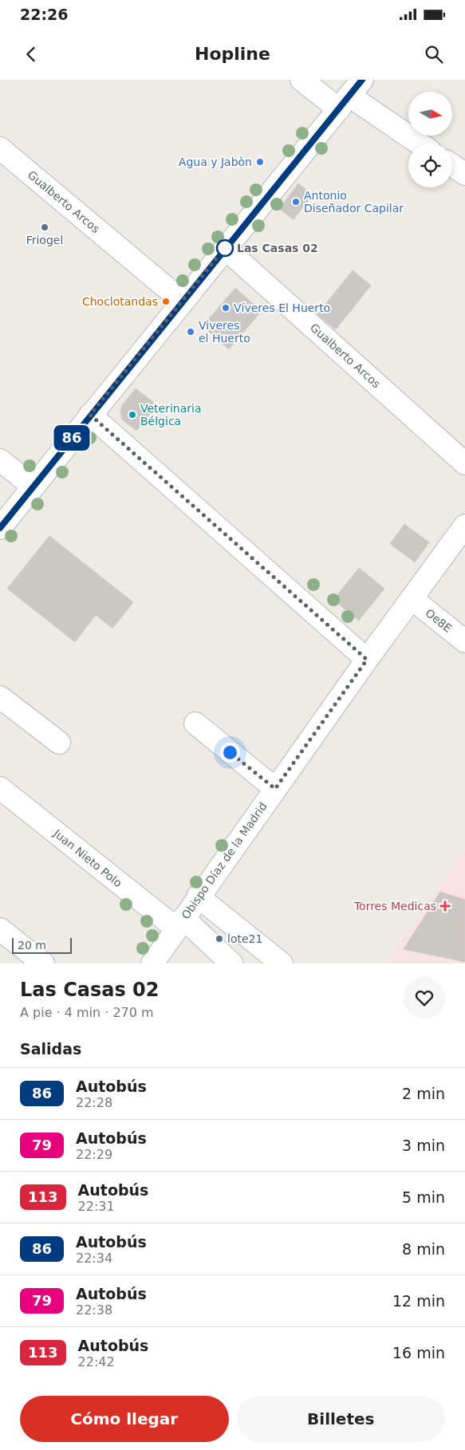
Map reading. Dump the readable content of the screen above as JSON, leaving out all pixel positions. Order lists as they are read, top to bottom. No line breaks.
{"streets":{"street":["Gualberto Arcos","Oe8E","Juan Nieto Polo","Obispo Díaz de la Madrid"]},"crossings":[["Oe8E","Obispo Díaz de la Madrid"],["Juan Nieto Polo","Obispo Díaz de la Madrid"]],"places":{"other":["Agua y Jabòn","Antonio Diseñador Capilar","Friogel","Las Casas 02","Choclotandas","Víveres El Huerto","Viveres el Huerto","Veterinaria Bélgica","lote21"],"health":["Torres Medicas"]},"lines":["bus line 86"],"scale_bar":"20 m","north":"right","page":{"status":"22:26","header":"Hopline","on_map":"86","scale":"20 m","heading":[["Las Casas 02","A pie · 4 min · 270 m"],"Salidas"],"list":[{"mark":"86","name":"Autobús","note":"22:28","value":"2 min"},{"mark":"79","name":"Autobús","note":"22:29","value":"3 min"},{"mark":"113","name":"Autobús","note":"22:31","value":"5 min"},{"mark":"86","name":"Autobús","note":"22:34","value":"8 min"},{"mark":"79","name":"Autobús","note":"22:38","value":"12 min"},{"mark":"113","name":"Autobús","note":"22:42","value":"16 min"}],"buttons":["Cómo llegar","Billetes"]}}
